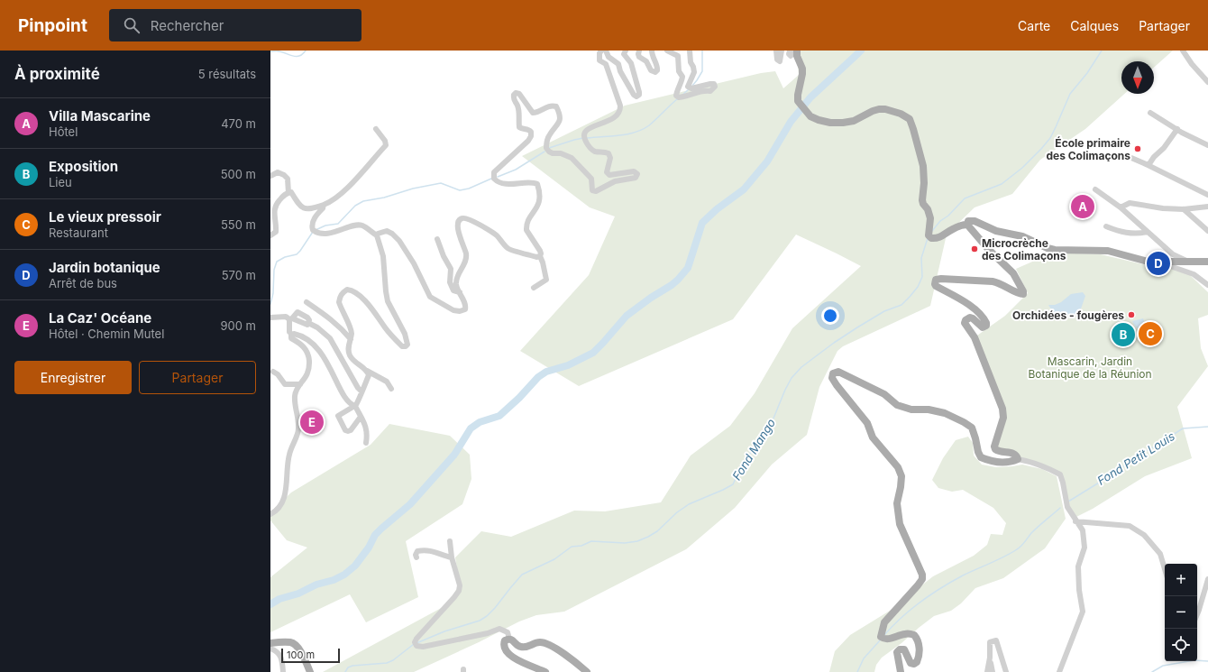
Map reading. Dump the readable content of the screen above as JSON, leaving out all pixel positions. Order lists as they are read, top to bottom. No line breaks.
{"water":["Fond Mango","Fond Petit Louis"],"parks":["Mascarin, Jardin Botanique de la Réunion"],"places":["École primaire des Colimaçons","Microcrèche des Colimaçons","Orchidées - fougères"],"scale_bar":"100 m","north":"bottom","page":{"header":"Pinpoint","search":"Rechercher","nav":["Carte","Calques","Partager"],"heading":["À proximité","5 résultats"],"list":[{"mark":"A","name":"Villa Mascarine","note":"Hôtel","value":"470 m"},{"mark":"B","name":"Exposition","note":"Lieu","value":"500 m"},{"mark":"C","name":"Le vieux pressoir","note":"Restaurant","value":"550 m"},{"mark":"D","name":"Jardin botanique","note":"Arrêt de bus","value":"570 m"},{"mark":"E","name":"La Caz' Océane","note":"Hôtel · Chemin Mutel","value":"900 m"}],"pins":["A","D","C","B","E"],"buttons":["Enregistrer","Partager"],"map_buttons":["+","−"],"scale":"100 m"}}
